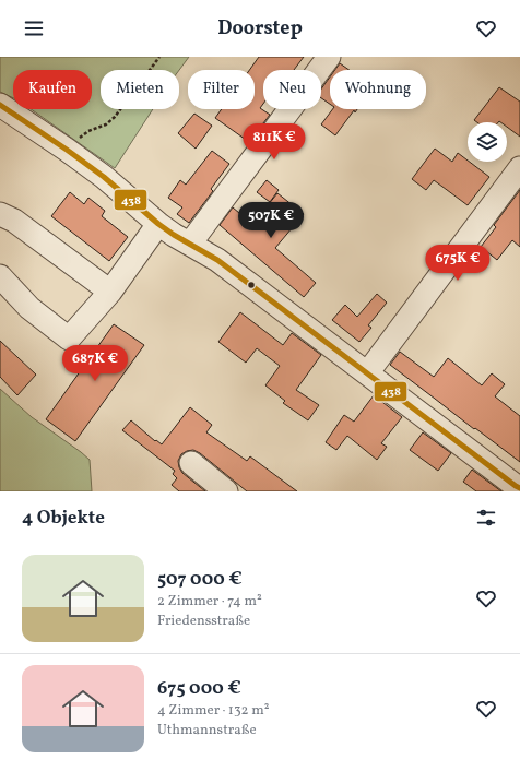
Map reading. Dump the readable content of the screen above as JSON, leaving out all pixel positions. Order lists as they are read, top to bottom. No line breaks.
{"lines":["transit line 438"],"page":{"header":"Doorstep","chip":["Kaufen","Mieten","Filter","Neu","Wohnung"],"price":["811K €","507K €","675K €","687K €"],"heading":"4 Objekte","list":[{"name":"507 000 €","note":"2 Zimmer · 74 m² · Friedensstraße"},{"name":"675 000 €","note":"4 Zimmer · 132 m² · Uthmannstraße"}]}}
